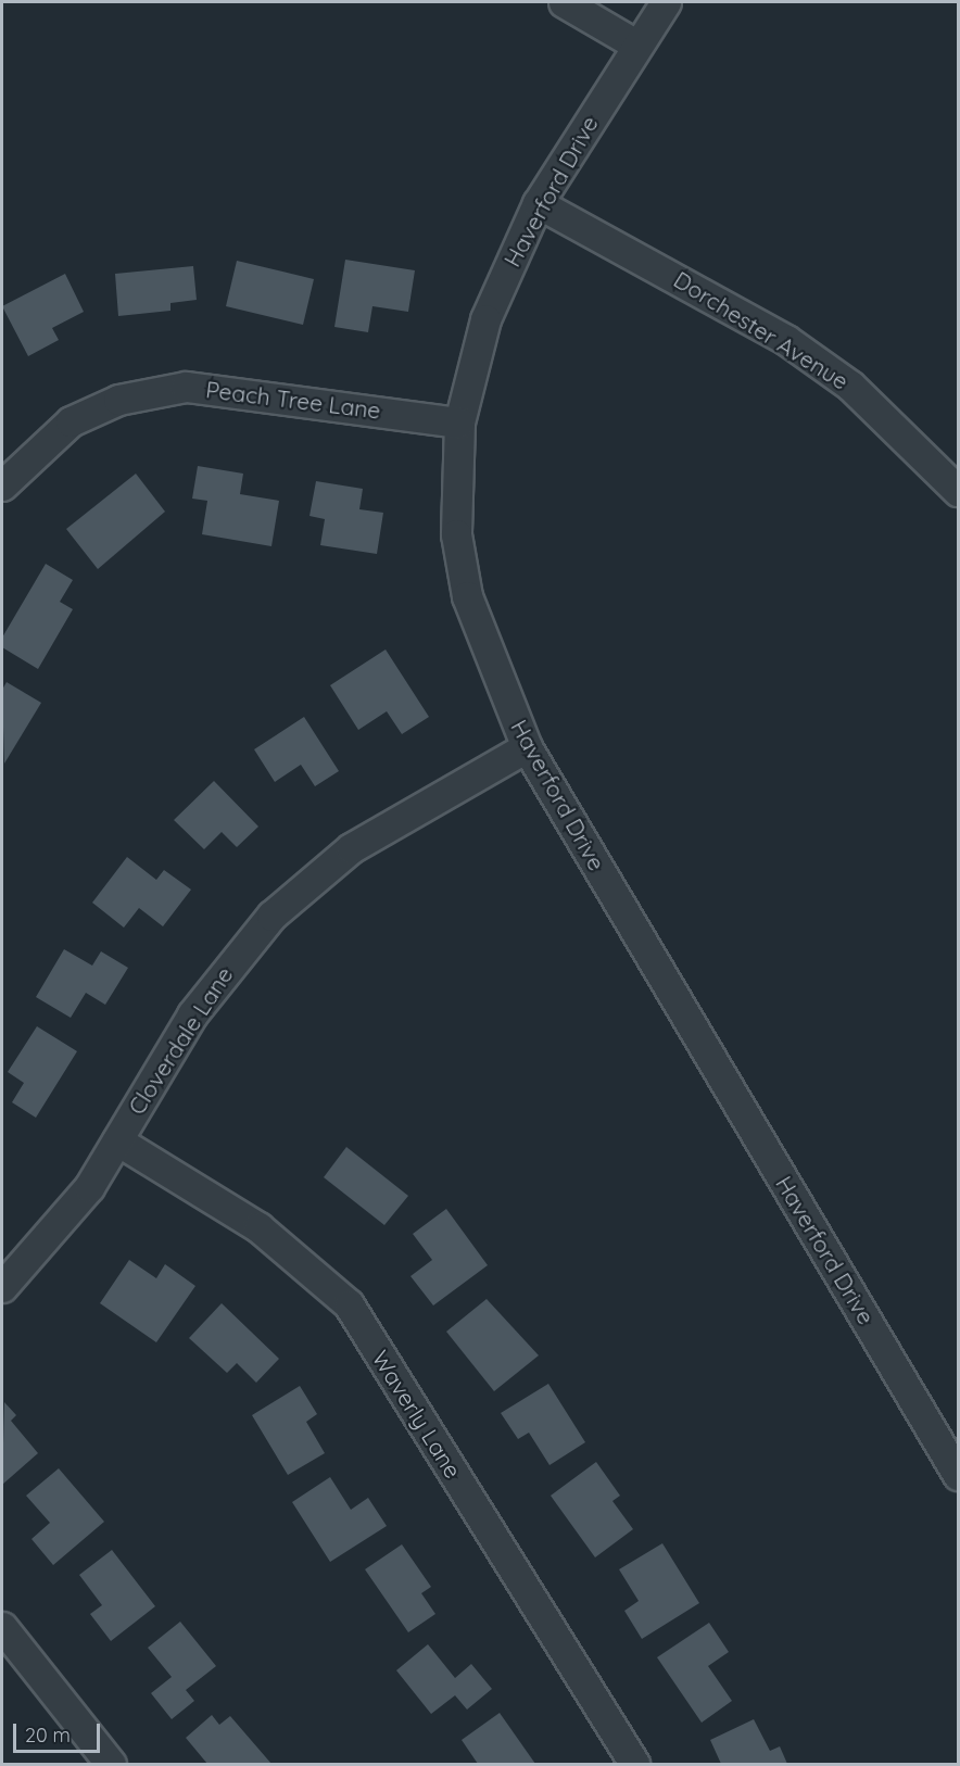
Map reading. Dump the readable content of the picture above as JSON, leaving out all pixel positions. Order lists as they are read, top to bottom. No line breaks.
{"streets":{"street":["Haverford Drive","Dorchester Avenue","Peach Tree Lane","Cloverdale Lane","Waverly Lane"]},"crossings":[["Haverford Drive","Dorchester Avenue"],["Haverford Drive","Peach Tree Lane"],["Haverford Drive","Cloverdale Lane"],["Cloverdale Lane","Waverly Lane"]],"scale_bar":"20 m"}
